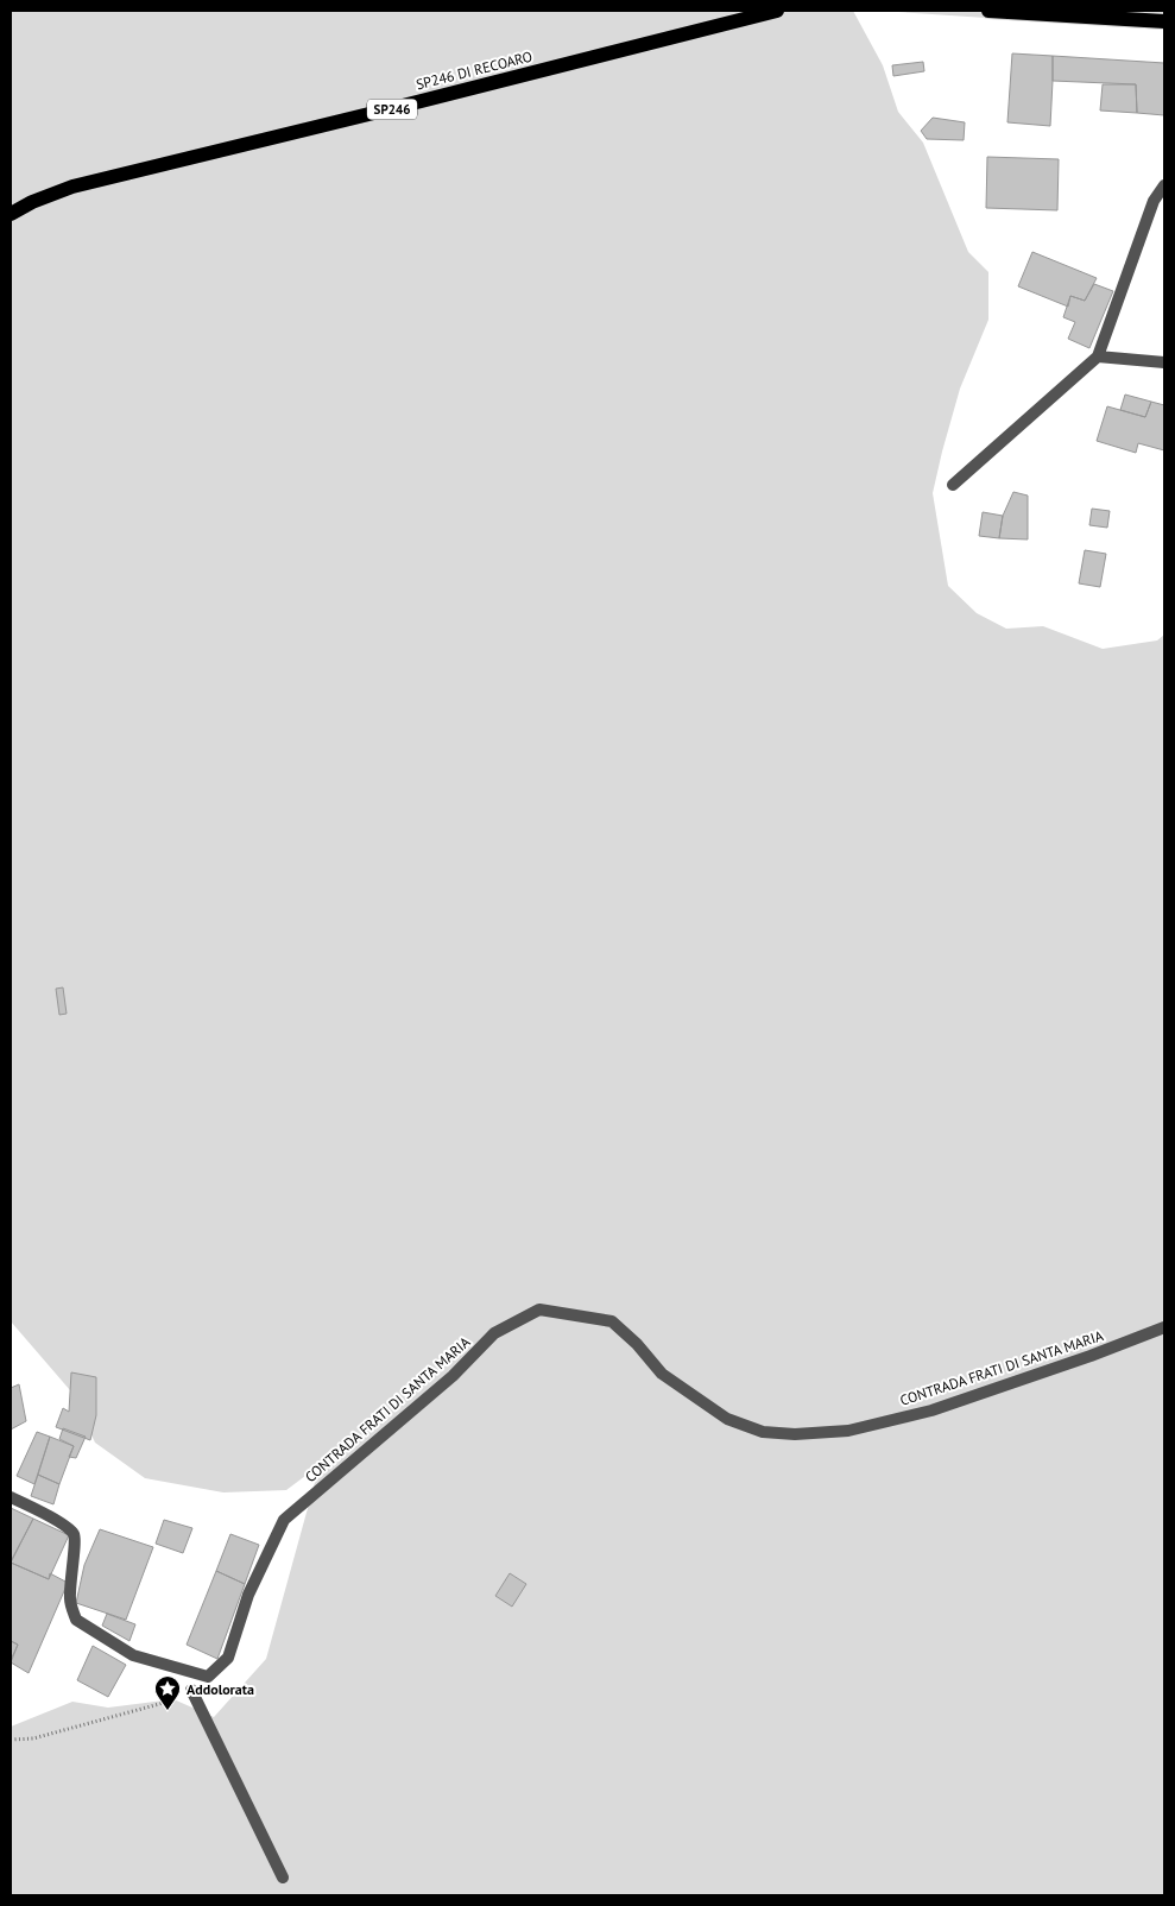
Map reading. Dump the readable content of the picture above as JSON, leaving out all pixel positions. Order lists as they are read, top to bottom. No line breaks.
{"streets":{"main road":["SP246 DI RECOARO","SP246"],"street":["CONTRADA FRATI DI SANTA MARIA"]},"places":{"place":["Addolorata"]}}
